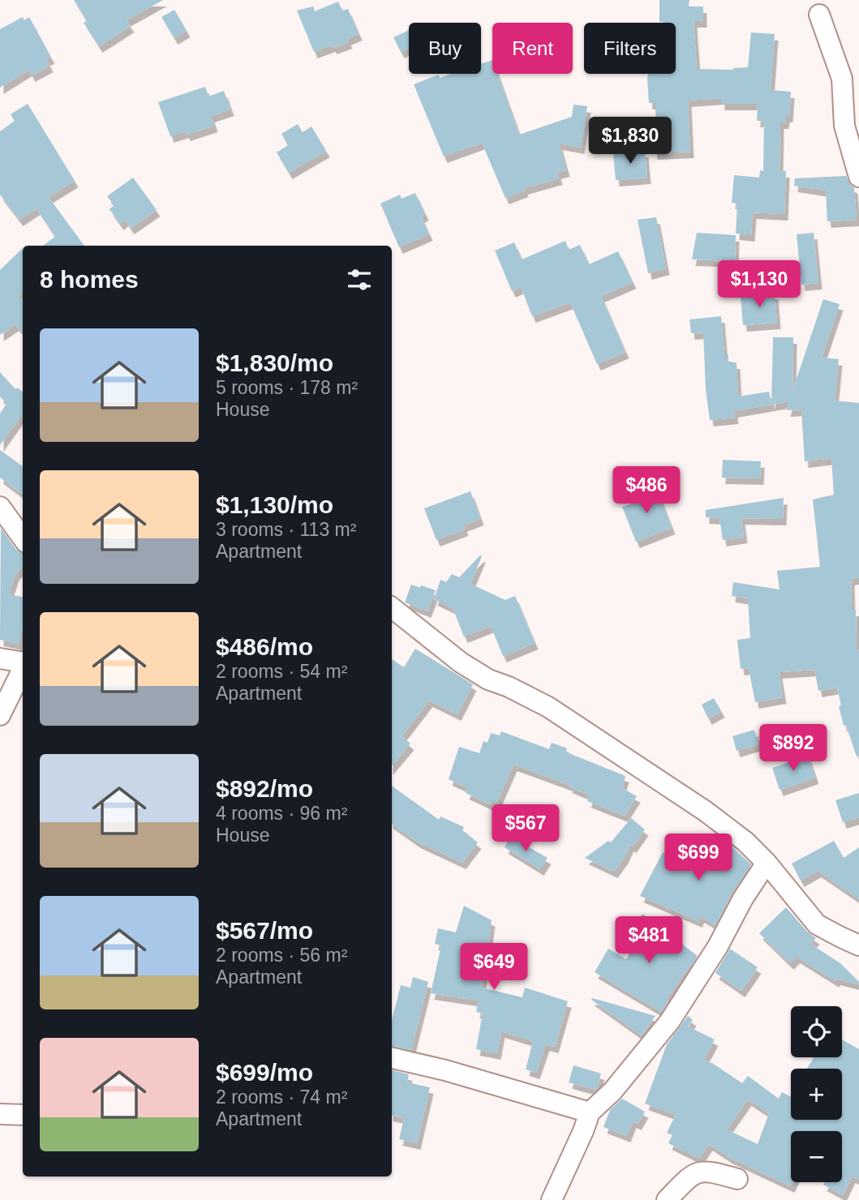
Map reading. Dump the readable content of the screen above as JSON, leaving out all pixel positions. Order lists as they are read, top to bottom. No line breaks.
{"page":{"chip":["Buy","Rent","Filters"],"price":["$1,830","$1,130","$486","$892","$567","$699","$481","$649"],"heading":"8 homes","list":[{"name":"$1,830/mo","note":"5 rooms · 178 m² · House"},{"name":"$1,130/mo","note":"3 rooms · 113 m² · Apartment"},{"name":"$486/mo","note":"2 rooms · 54 m² · Apartment"},{"name":"$892/mo","note":"4 rooms · 96 m² · House"},{"name":"$567/mo","note":"2 rooms · 56 m² · Apartment"},{"name":"$699/mo","note":"2 rooms · 74 m² · Apartment"}],"map_buttons":["+","−"]}}
